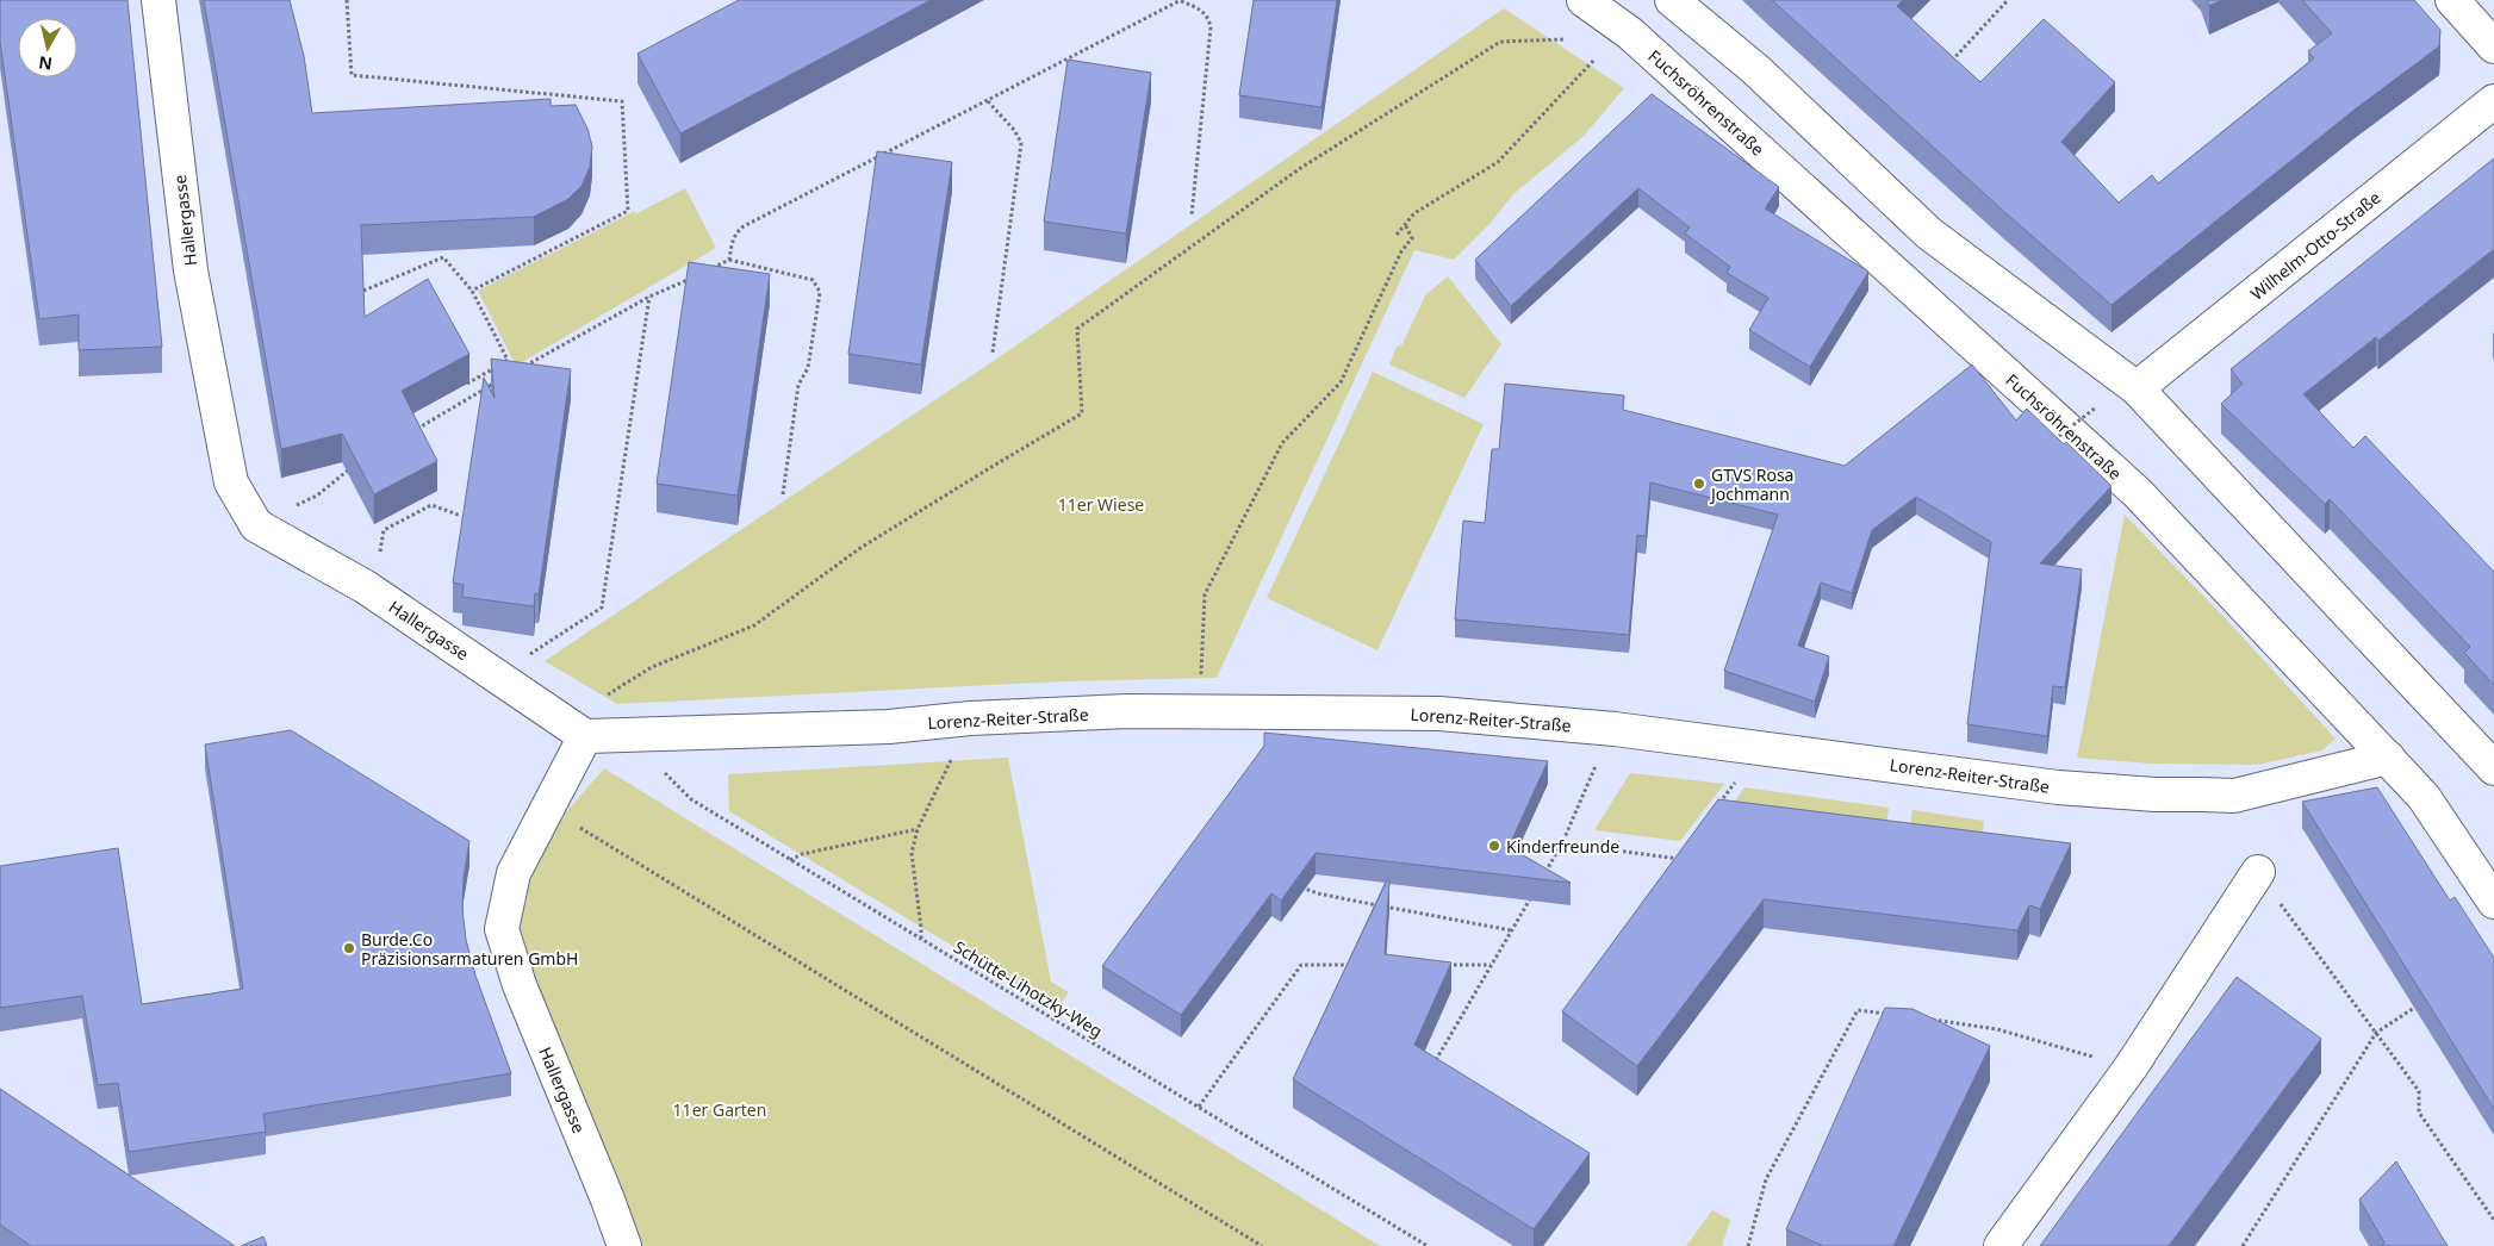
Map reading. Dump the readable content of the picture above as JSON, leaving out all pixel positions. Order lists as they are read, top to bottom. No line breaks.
{"streets":{"street":["Fuchsröhrenstraße","Hallergasse","Wilhelm-Otto-Straße","Lorenz-Reiter-Straße"],"path":["Schütte-Lihotzky-Weg"]},"crossings":[["Fuchsröhrenstraße","Lorenz-Reiter-Straße"],["Hallergasse","Lorenz-Reiter-Straße"],["Lorenz-Reiter-Straße","Schütte-Lihotzky-Weg"]],"parks":["11er Wiese","11er Garten"],"places":["GTVS Rosa Jochmann","Kinderfreunde","Burde.Co Präzisionsarmaturen GmbH"],"north":"bottom"}
